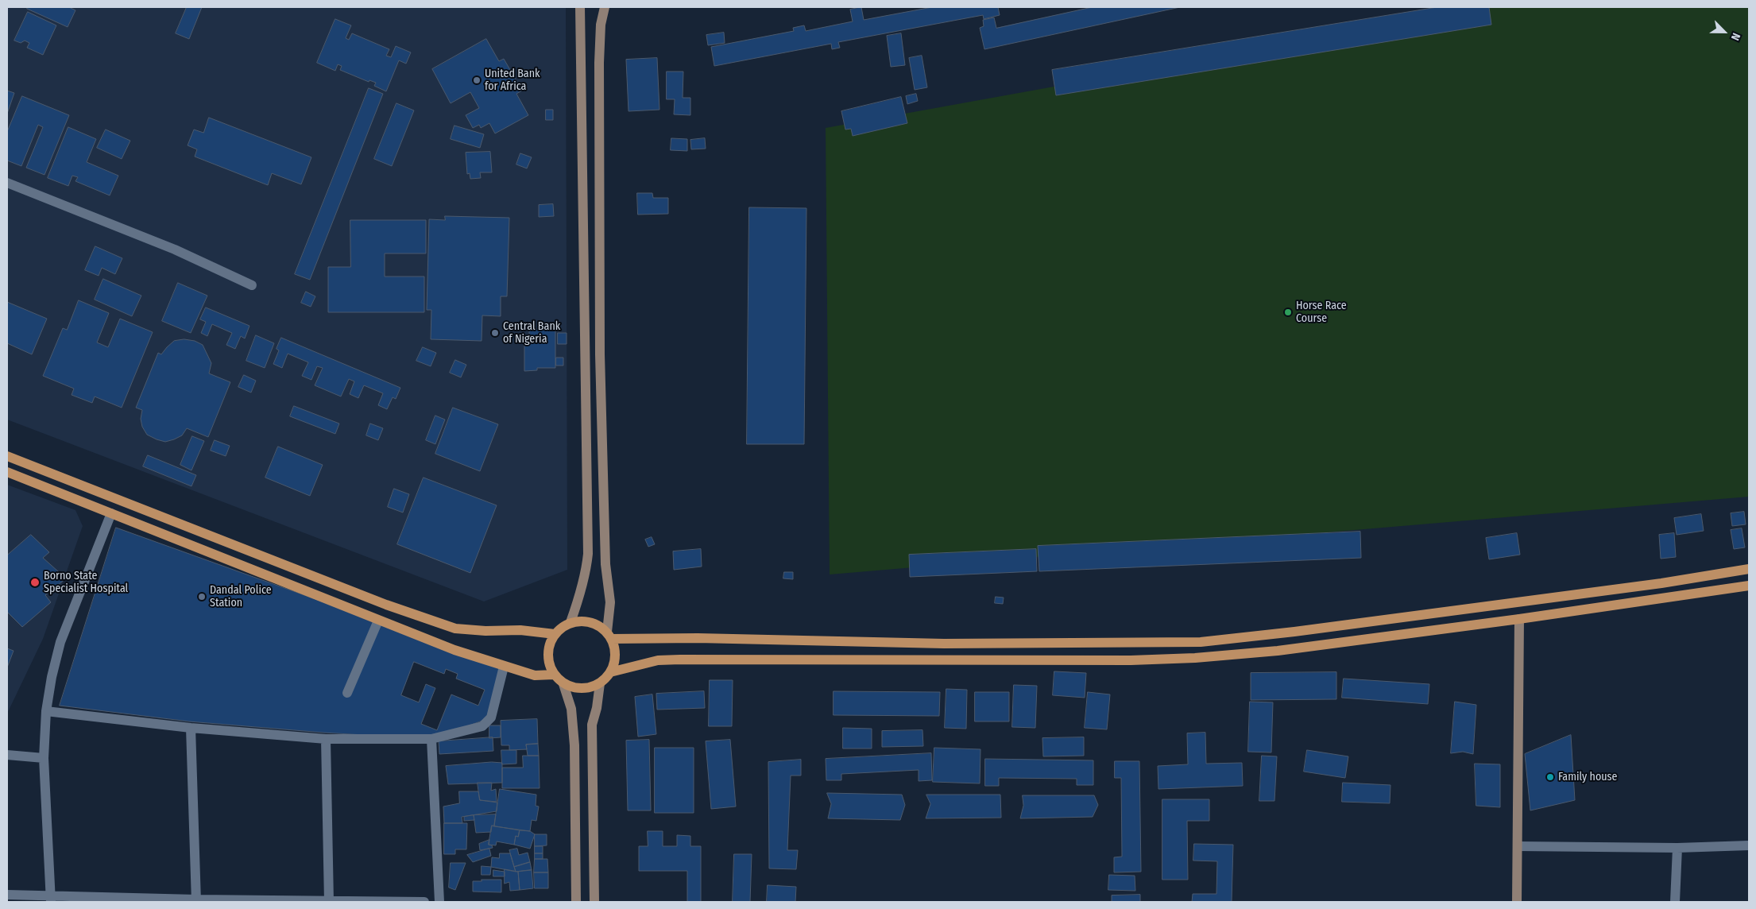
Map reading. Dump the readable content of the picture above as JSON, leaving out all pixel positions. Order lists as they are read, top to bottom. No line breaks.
{"places":["United Bank for Africa","Horse Race Course","Central Bank of Nigeria","Borno State Specialist Hospital","Dandal Police Station","Family house"],"north":"bottom right"}
